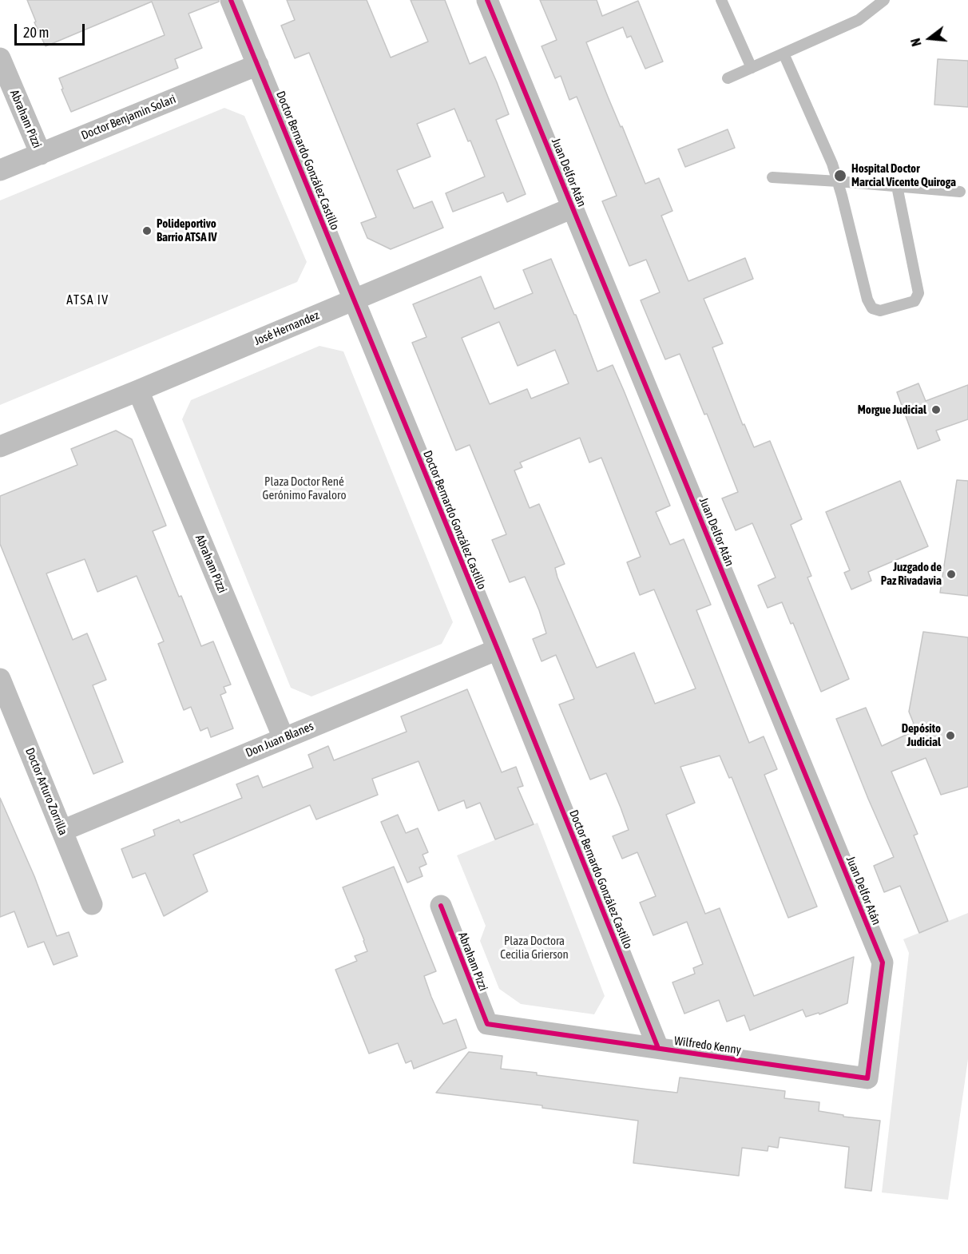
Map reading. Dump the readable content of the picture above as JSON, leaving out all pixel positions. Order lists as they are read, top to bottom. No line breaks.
{"streets":{"street":["Doctor Benjamin Solari","Abraham Pizzi","Doctor Bernardo González Castillo","Juan Delfor Atán","José Hernandez","Don Juan Blanes","Doctor Arturo Zorrilla","Wilfredo Kenny"]},"crossings":[["Doctor Benjamin Solari","Abraham Pizzi"],["Doctor Benjamin Solari","Doctor Bernardo González Castillo"],["Abraham Pizzi","José Hernandez"],["Abraham Pizzi","Don Juan Blanes"],["Abraham Pizzi","Wilfredo Kenny"],["Doctor Bernardo González Castillo","José Hernandez"],["Doctor Bernardo González Castillo","Don Juan Blanes"],["Doctor Bernardo González Castillo","Wilfredo Kenny"],["Juan Delfor Atán","José Hernandez"],["Juan Delfor Atán","Wilfredo Kenny"],["Don Juan Blanes","Doctor Arturo Zorrilla"]],"districts":["ATSA IV"],"parks":["Plaza Doctor René Gerónimo Favaloro","Plaza Doctora Cecilia Grierson"],"places":["Hospital Doctor Marcial Vicente Quiroga","Polideportivo Barrio ATSA IV","Morgue Judicial","Juzgado de Paz Rivadavia","Depósito Judicial"],"scale_bar":"20 m","north":"left"}
